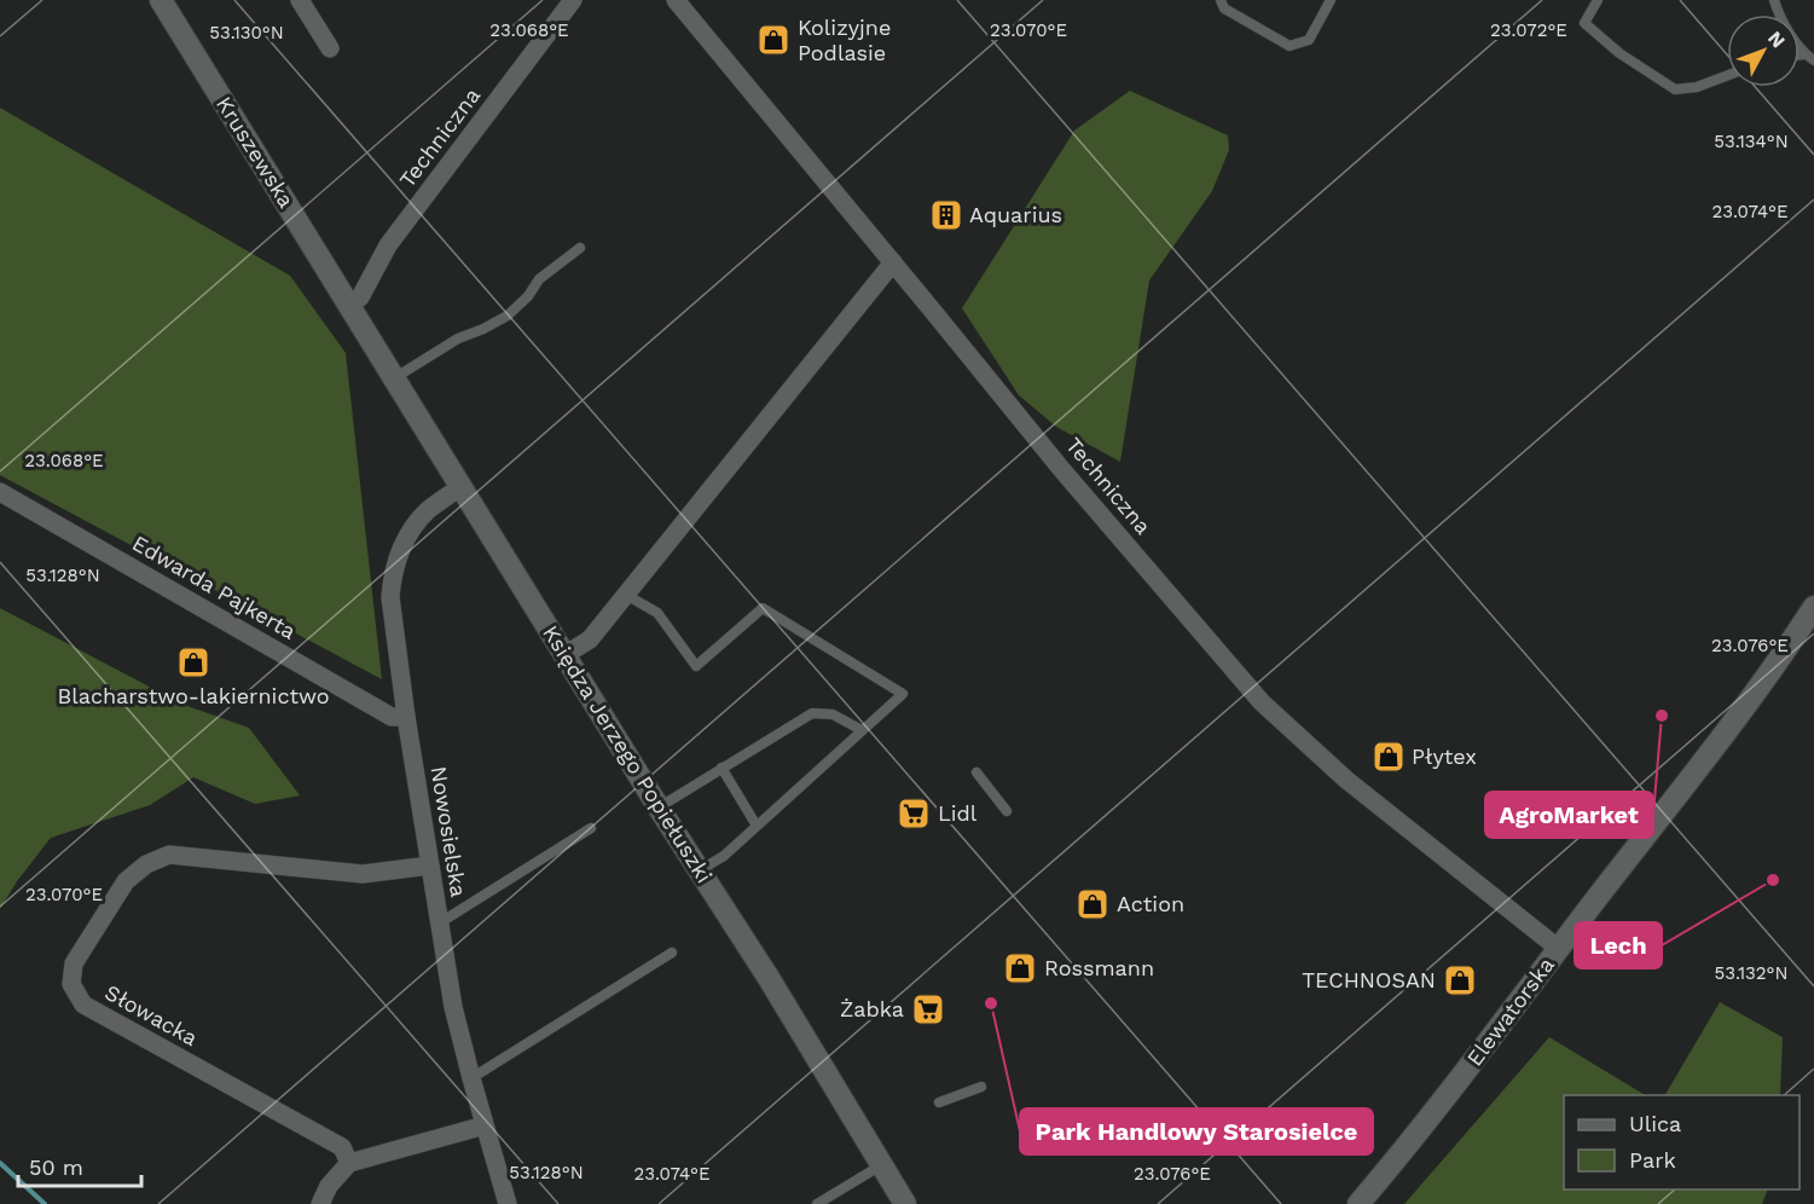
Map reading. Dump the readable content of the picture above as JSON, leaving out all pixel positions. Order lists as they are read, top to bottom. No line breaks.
{"streets":{"street":["Techniczna","Kruszewska","Edwarda Pajkerta","Księdza Jerzego Popiełuszki","Nowosielska","Elewatorska","Słowacka"]},"crossings":[["Techniczna","Kruszewska"],["Techniczna","Księdza Jerzego Popiełuszki"],["Techniczna","Elewatorska"],["Kruszewska","Księdza Jerzego Popiełuszki"],["Edwarda Pajkerta","Nowosielska"],["Księdza Jerzego Popiełuszki","Nowosielska"],["Nowosielska","Słowacka"]],"places":{"shop":["Kolizyjne Podlasie","Blacharstwo-lakiernictwo","Płytex","Action","Rossmann","TECHNOSAN"],"building":["Aquarius"],"other":["AgroMarket","Lech","Park Handlowy Starosielce"],"supermarket":["Lidl","Żabka"]},"legend":["Ulica","Park"],"scale_bar":"50 m","north":"top right","coordinates":["23.068°E","23.070°E","23.072°E","53.130°N","53.134°N","23.074°E","53.128°N","23.076°E","53.132°N"]}
